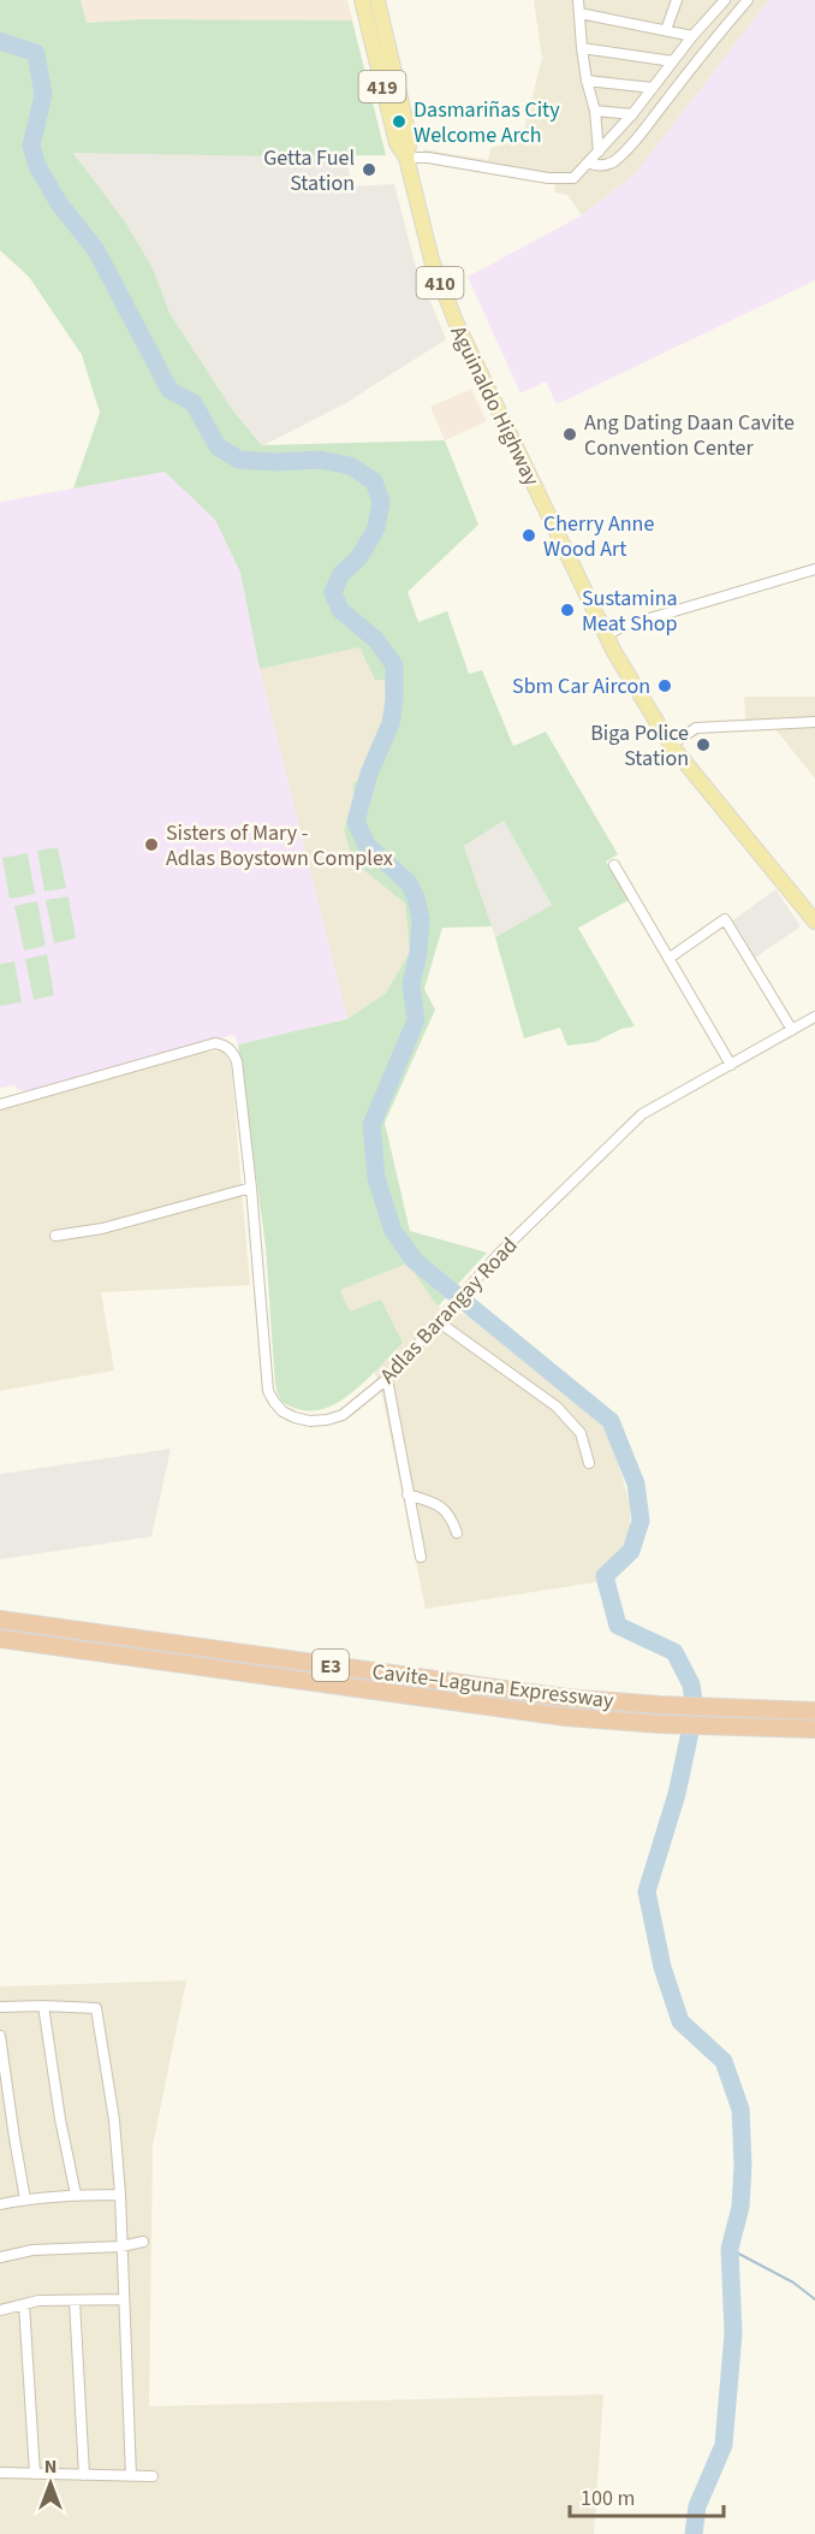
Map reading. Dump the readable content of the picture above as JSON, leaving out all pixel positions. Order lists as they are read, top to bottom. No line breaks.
{"streets":{"highway":["E3","Cavite–Laguna Expressway"],"main road":["419","410","Aguinaldo Highway"],"street":["Adlas Barangay Road"]},"places":["Dasmariñas City Welcome Arch","Getta Fuel Station","Ang Dating Daan Cavite Convention Center","Cherry Anne Wood Art","Sustamina Meat Shop","Sbm Car Aircon","Biga Police Station","Sisters of Mary - Adlas Boystown Complex"],"scale_bar":"100 m","north":"top"}
